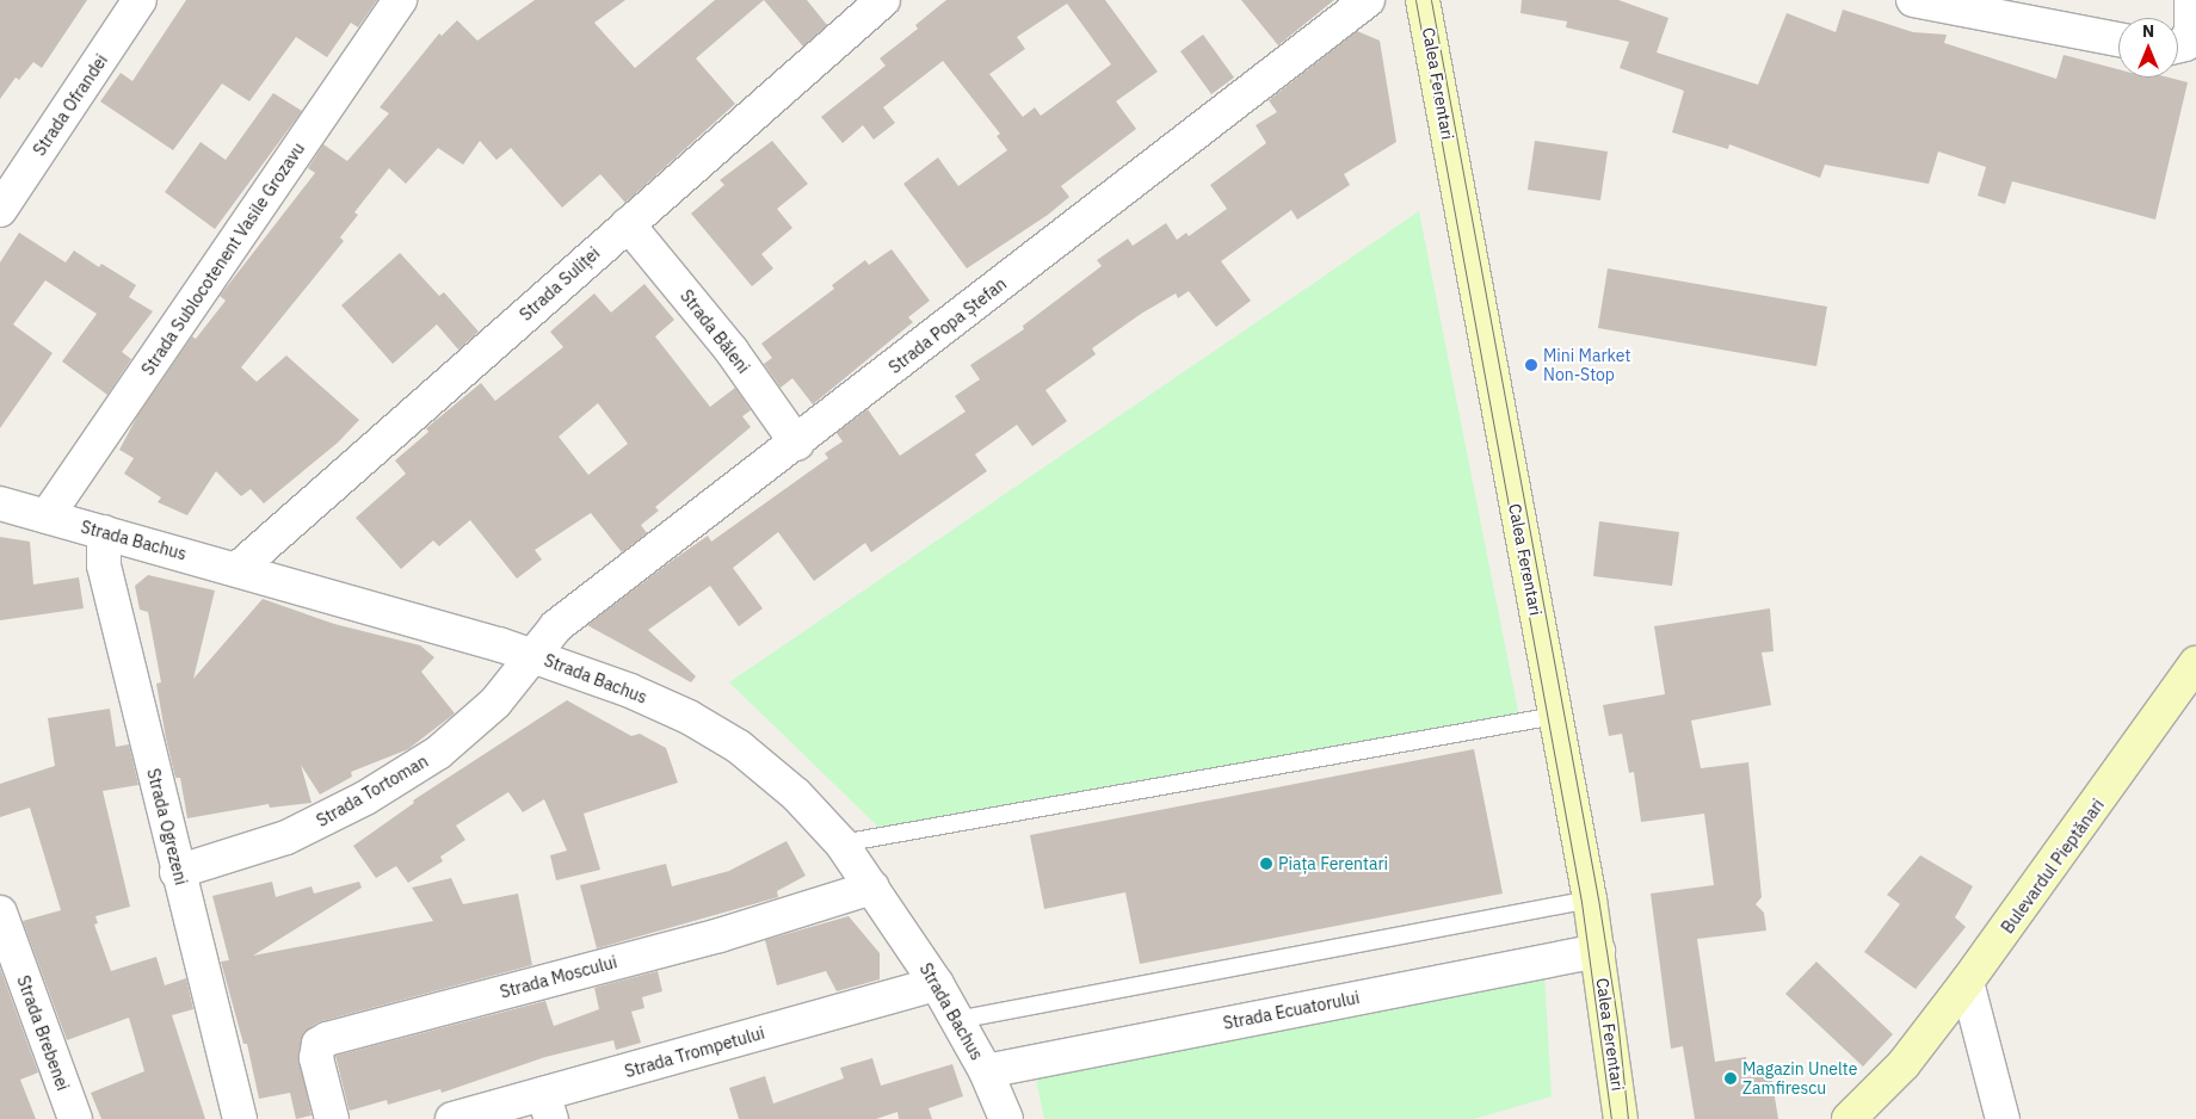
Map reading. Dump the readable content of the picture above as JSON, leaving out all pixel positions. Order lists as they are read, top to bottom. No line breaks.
{"streets":{"main road":["Calea Ferentari","Bulevardul Pieptănari"],"street":["Strada Ofrandei","Strada Sublocotenent Vasile Grozavu","Strada Suliței","Strada Popa Ștefan","Strada Băleni","Strada Bachus","Strada Tortoman","Strada Ogrezeni","Strada Moscului","Strada Ecuatorului","Strada Brebenei","Strada Trompetului"]},"crossings":[["Calea Ferentari","Strada Ecuatorului"],["Strada Sublocotenent Vasile Grozavu","Strada Bachus"],["Strada Suliței","Strada Băleni"],["Strada Suliței","Strada Bachus"],["Strada Popa Ștefan","Strada Băleni"],["Strada Popa Ștefan","Strada Bachus"],["Strada Popa Ștefan","Strada Tortoman"],["Strada Bachus","Strada Tortoman"],["Strada Bachus","Strada Ogrezeni"],["Strada Bachus","Strada Moscului"],["Strada Bachus","Strada Ecuatorului"],["Strada Bachus","Strada Trompetului"],["Strada Tortoman","Strada Ogrezeni"]],"places":["Mini Market Non-Stop","Piața Ferentari","Magazin Unelte Zamfirescu"],"north":"top"}
